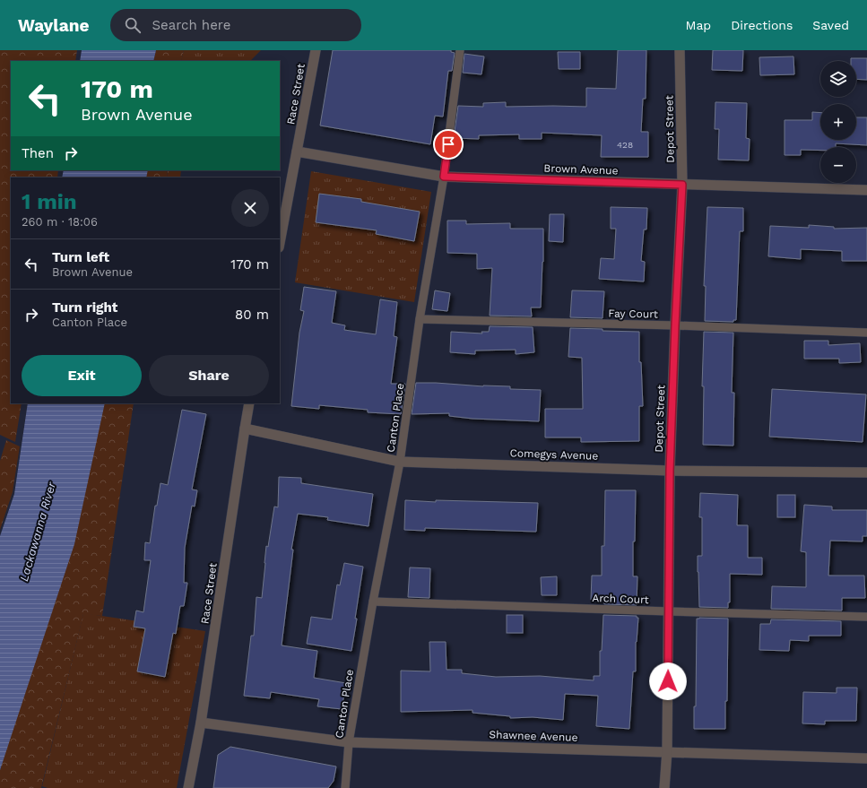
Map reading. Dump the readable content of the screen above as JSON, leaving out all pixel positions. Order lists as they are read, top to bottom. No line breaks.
{"streets":{"street":["Race Street","Depot Street","Brown Avenue","Comegys Avenue","Shawnee Avenue"],"lane":["Fay Court","Canton Place","Arch Court"]},"crossings":[["Race Street","Brown Avenue"],["Race Street","Comegys Avenue"],["Race Street","Shawnee Avenue"],["Depot Street","Brown Avenue"],["Depot Street","Fay Court"],["Depot Street","Comegys Avenue"],["Depot Street","Arch Court"],["Depot Street","Shawnee Avenue"],["Brown Avenue","Canton Place"],["Fay Court","Canton Place"],["Canton Place","Comegys Avenue"],["Canton Place","Arch Court"],["Canton Place","Shawnee Avenue"]],"water":["Lackawanna River"],"house_numbers":["428"],"page":{"header":"Waylane","search":"Search here","nav":["Map","Directions","Saved"],"map_buttons":["+","−"],"turn":["170 m","Brown Avenue"],"then":"Then","heading":["1 min","260 m · 18:06"],"list":[{"name":"Turn left","note":"Brown Avenue","value":"170 m"},{"name":"Turn right","note":"Canton Place","value":"80 m"}],"buttons":["Exit","Share"]}}
